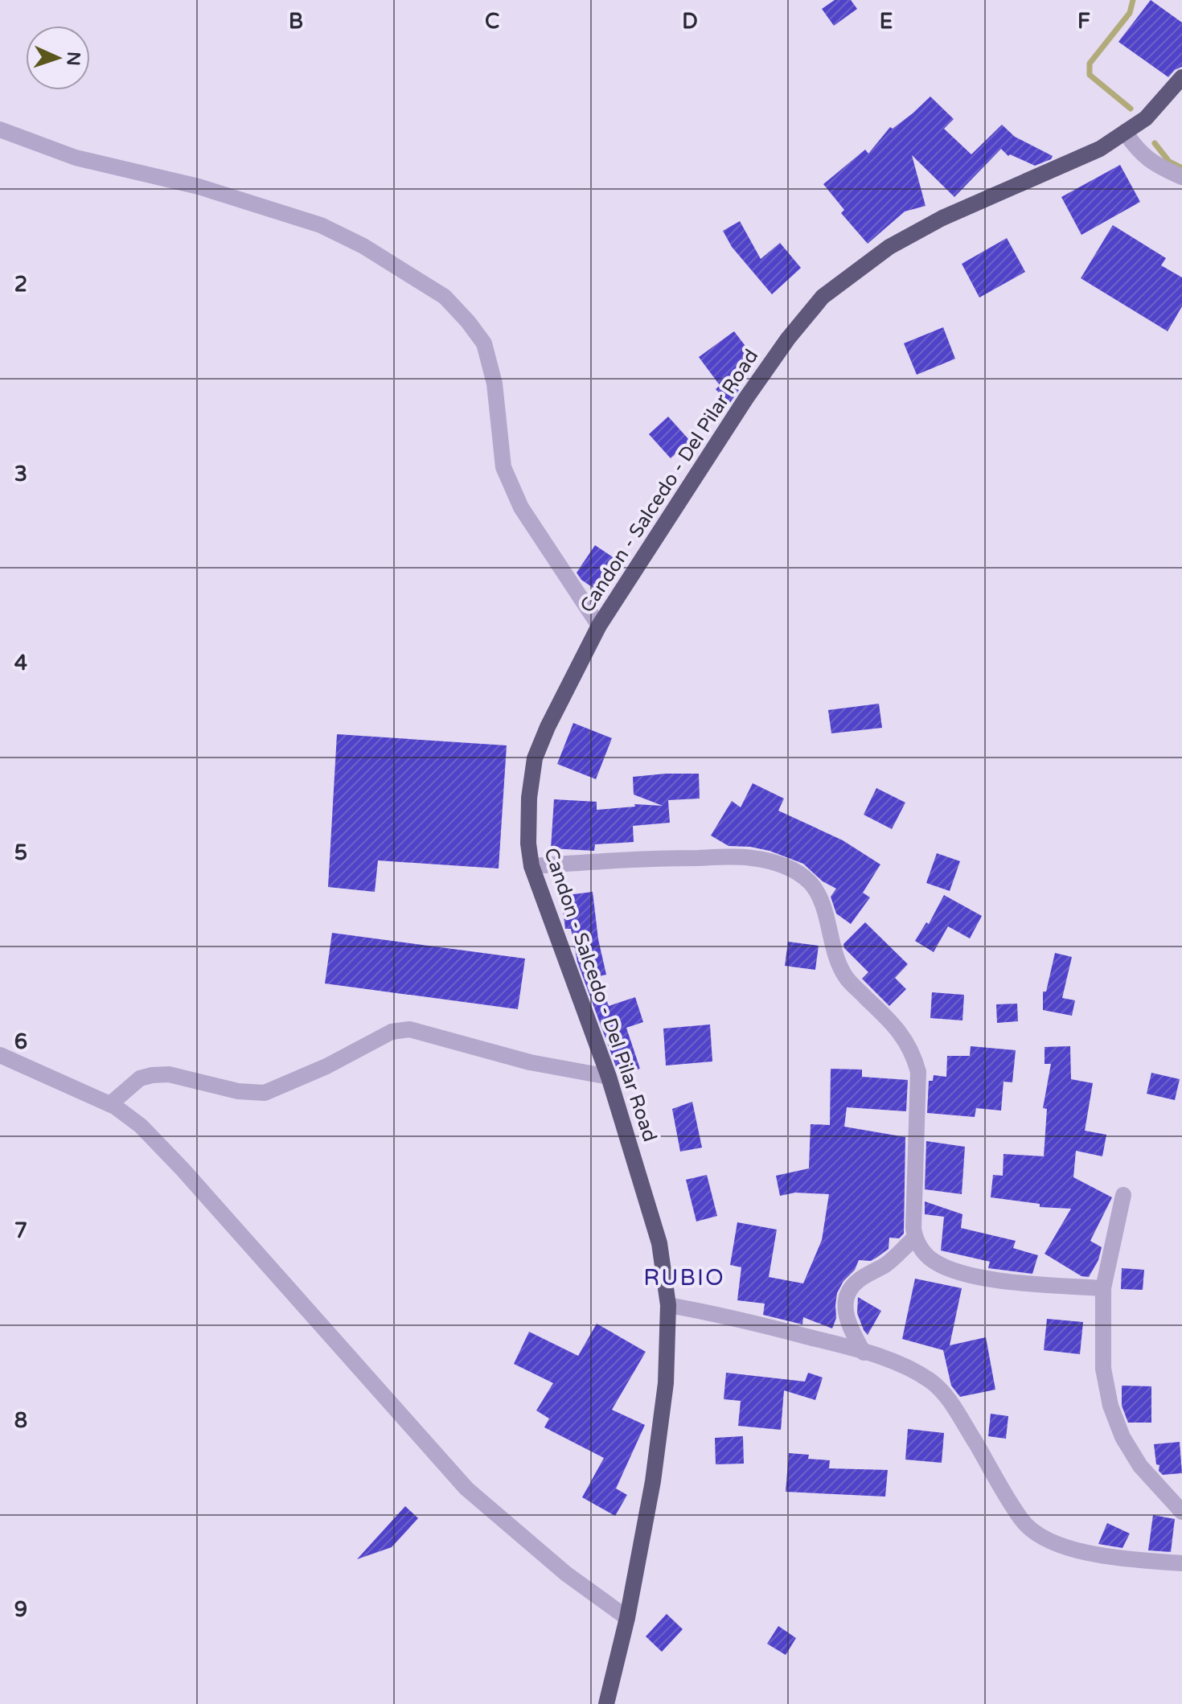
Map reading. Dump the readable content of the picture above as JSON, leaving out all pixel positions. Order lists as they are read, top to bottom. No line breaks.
{"streets":{"main road":["Candon - Salcedo - Del Pilar Road"]},"districts":["RUBIO"],"north":"right","grid":{"columns":["B","C","D","E","F"],"rows":["2","3","4","5","6","7","8","9"]}}
